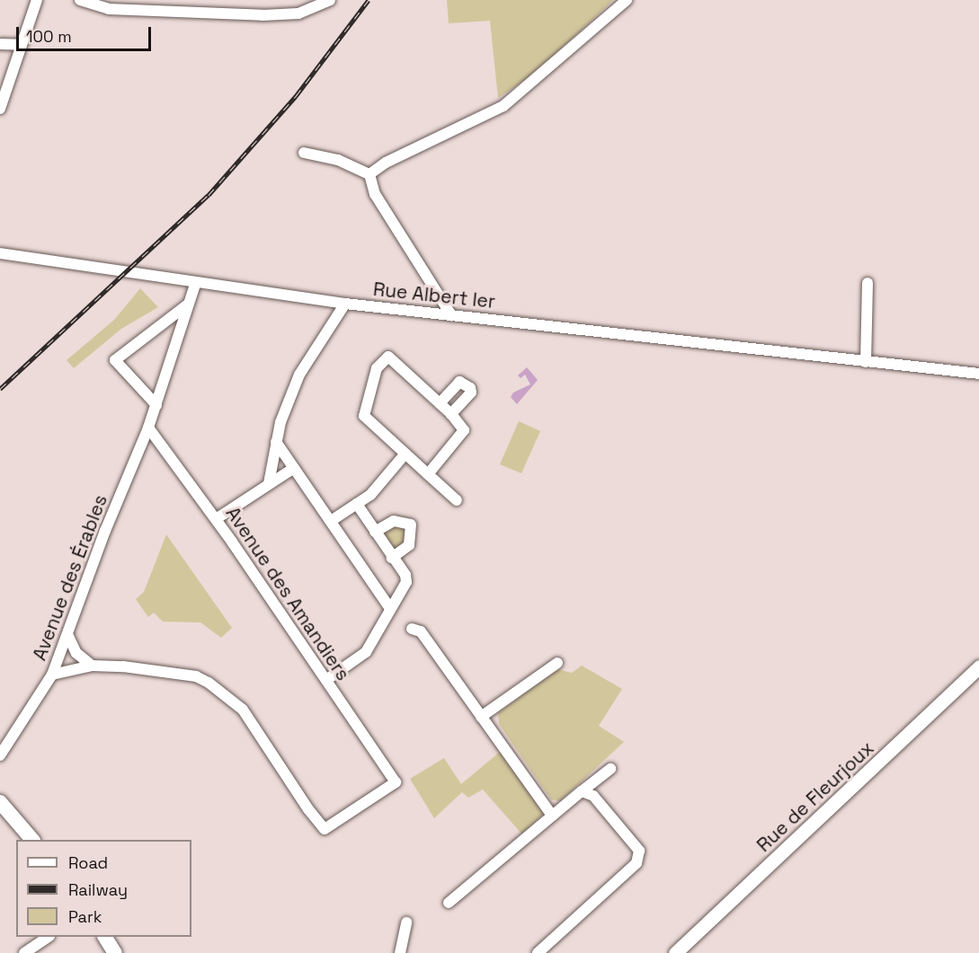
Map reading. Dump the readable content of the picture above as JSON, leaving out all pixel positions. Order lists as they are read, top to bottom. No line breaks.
{"streets":{"street":["Rue Albert Ier","Avenue des Érables","Avenue des Amandiers","Rue de Fleurjoux"]},"crossings":[["Rue Albert Ier","Avenue des Érables"],["Avenue des Érables","Avenue des Amandiers"]],"legend":["Road","Railway","Park"],"scale_bar":"100 m"}
